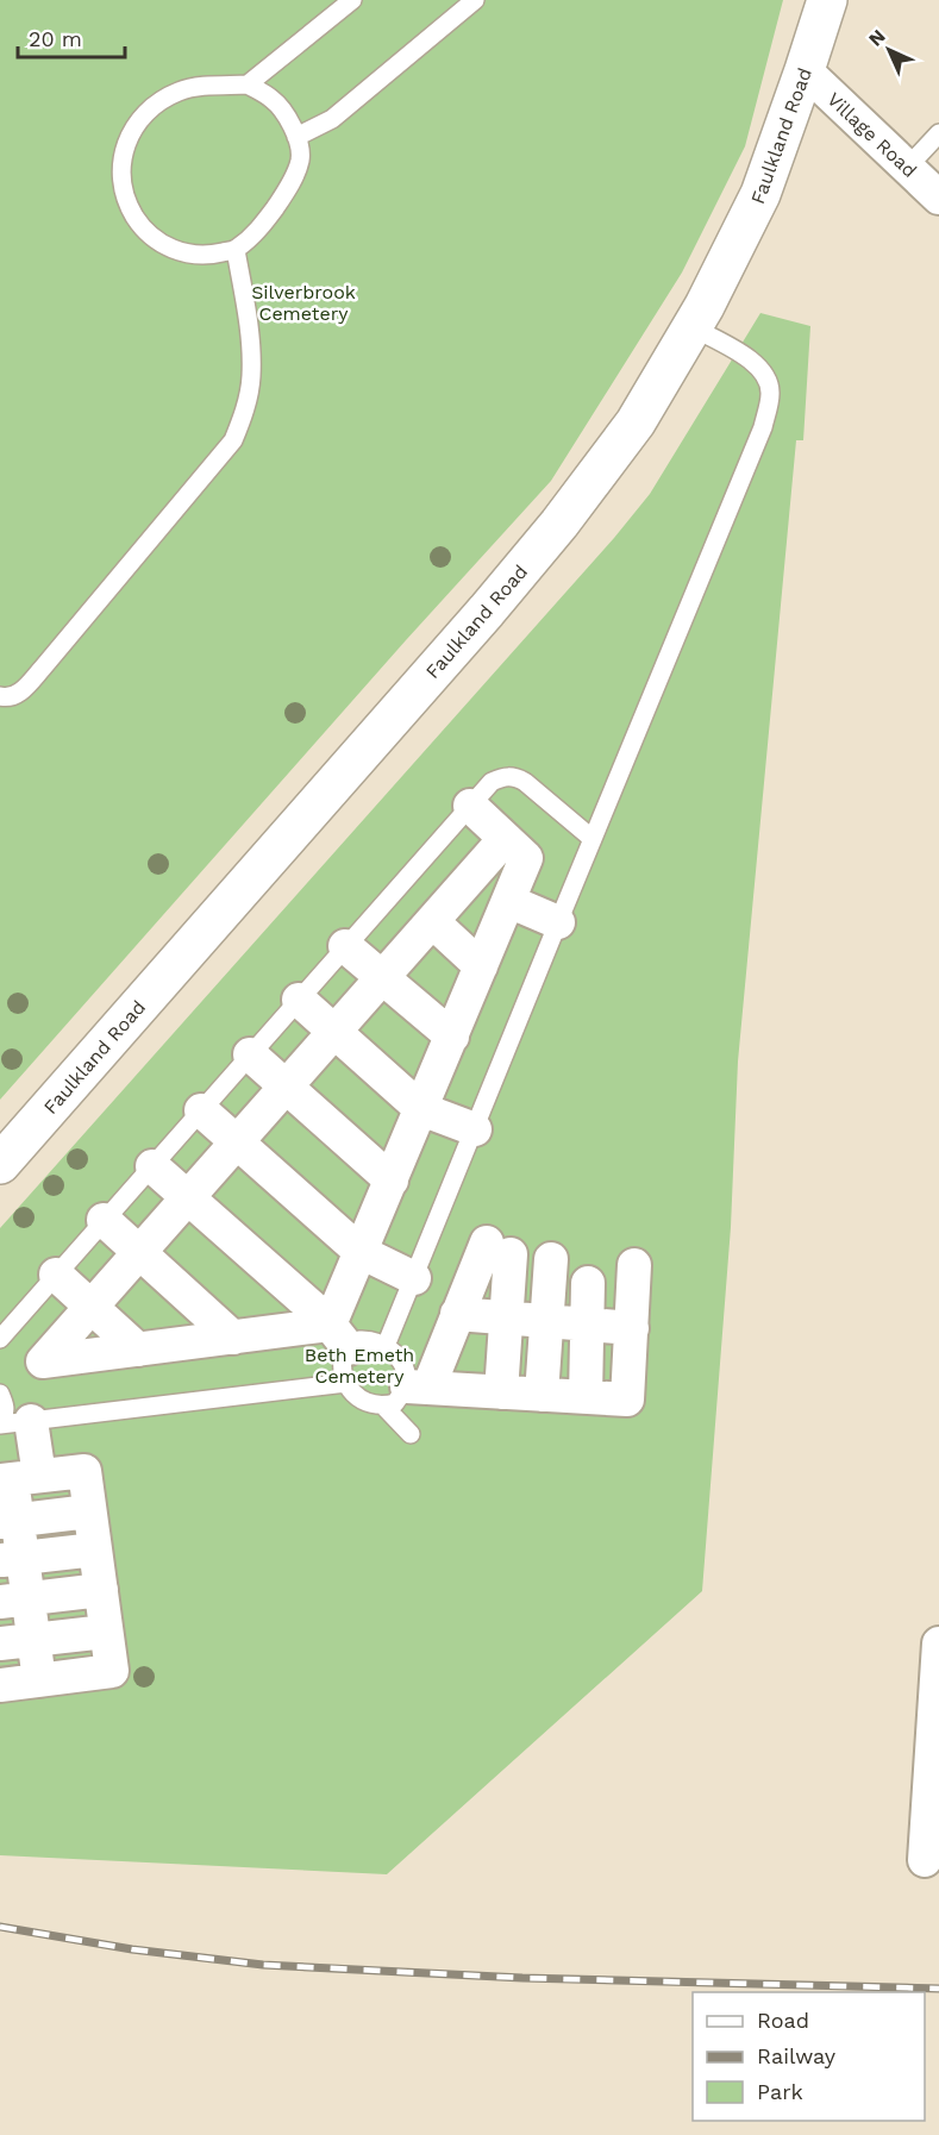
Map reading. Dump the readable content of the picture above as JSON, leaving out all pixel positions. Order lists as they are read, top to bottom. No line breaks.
{"streets":{"main road":["Faulkland Road"],"street":["Village Road"]},"crossings":[["Village Road","Faulkland Road"]],"parks":["Silverbrook Cemetery","Beth Emeth Cemetery"],"legend":["Road","Railway","Park"],"scale_bar":"20 m","north":"top left"}
